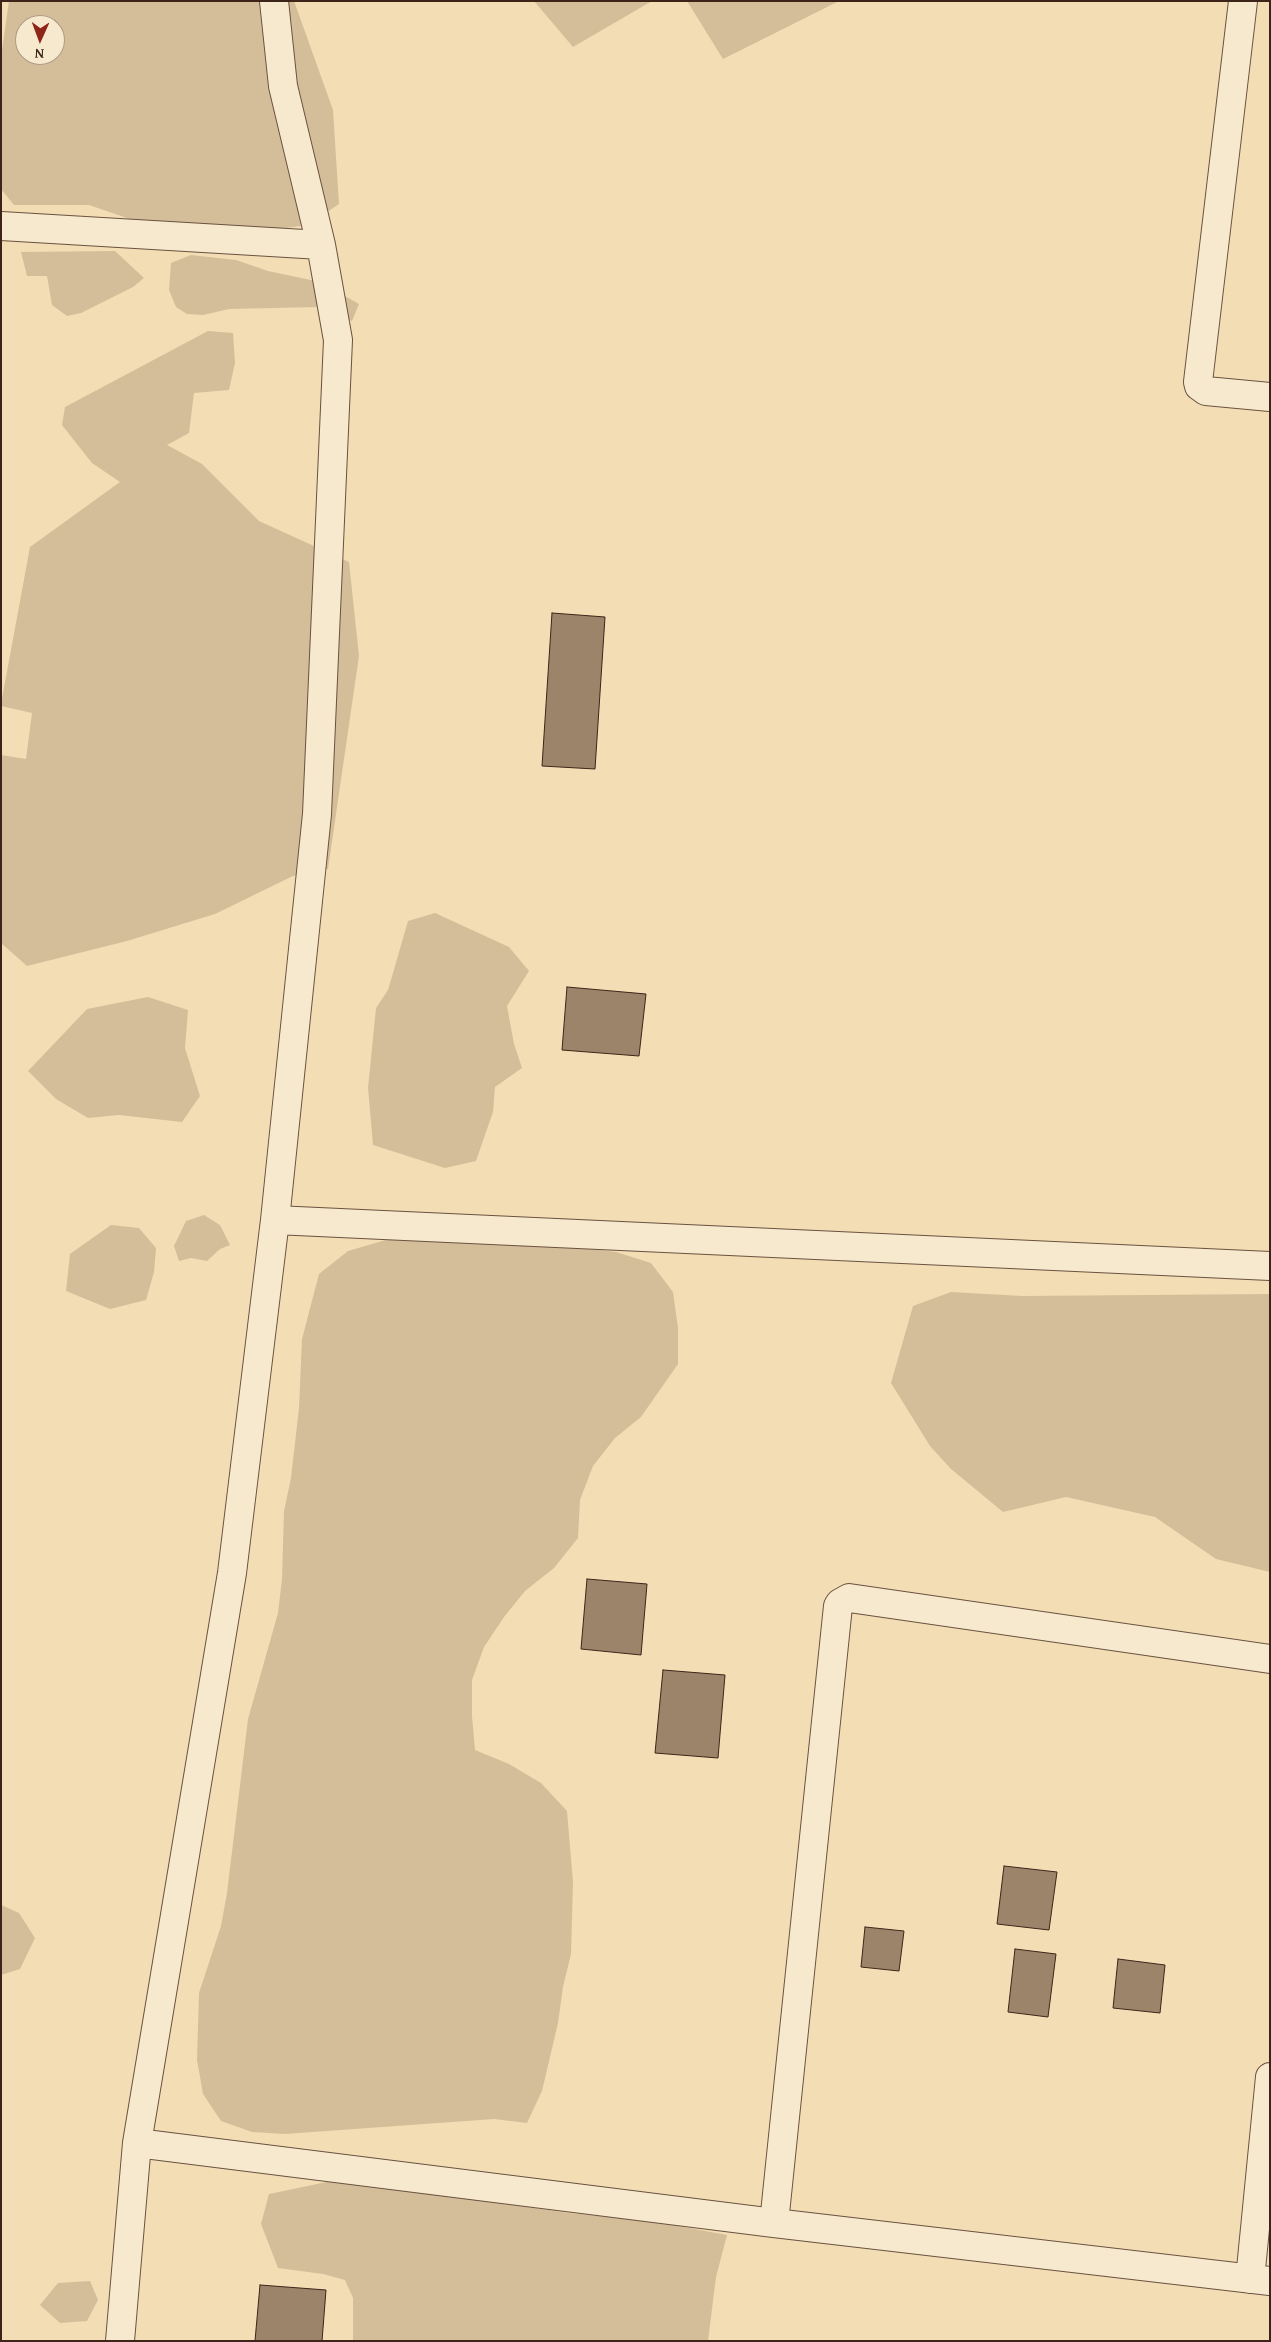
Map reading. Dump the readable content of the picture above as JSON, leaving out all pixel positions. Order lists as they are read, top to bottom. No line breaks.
{"north":"bottom"}
